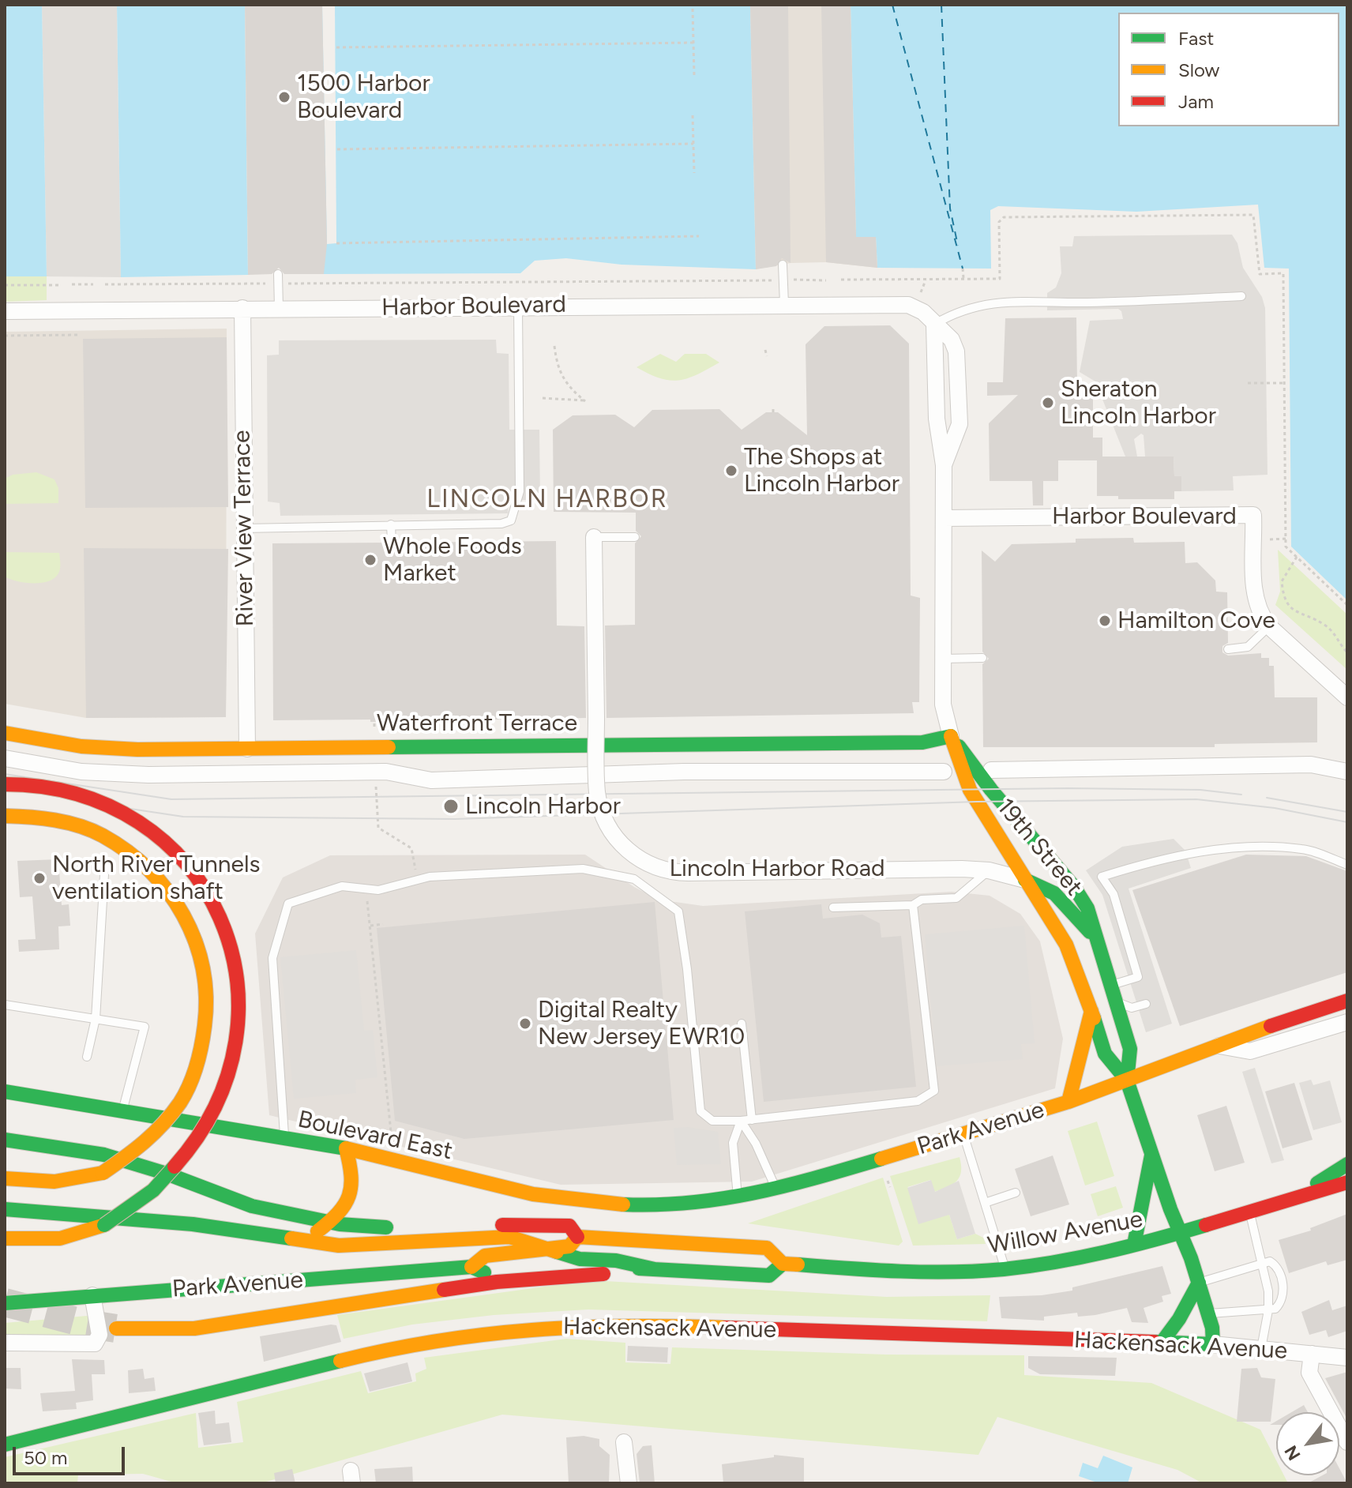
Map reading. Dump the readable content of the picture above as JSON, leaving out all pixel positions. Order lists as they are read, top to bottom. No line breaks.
{"streets":{"main road":["Waterfront Terrace","19th Street","Park Avenue","Boulevard East","Willow Avenue","Hackensack Avenue"],"street":["Harbor Boulevard","River View Terrace","Lincoln Harbor Road"]},"crossings":[["Harbor Boulevard","River View Terrace"],["Harbor Boulevard","19th Street"],["River View Terrace","Waterfront Terrace"],["Waterfront Terrace","19th Street"],["19th Street","Lincoln Harbor Road"],["19th Street","Park Avenue"],["19th Street","Willow Avenue"],["19th Street","Hackensack Avenue"],["Park Avenue","Boulevard East"],["Park Avenue","Willow Avenue"]],"districts":["LINCOLN HARBOR"],"places":["1500 Harbor Boulevard","Sheraton Lincoln Harbor","The Shops at Lincoln Harbor","Whole Foods Market","Hamilton Cove","Lincoln Harbor","North River Tunnels ventilation shaft","Digital Realty New Jersey EWR10"],"legend":["Fast","Slow","Jam"],"scale_bar":"50 m","north":"bottom left"}
